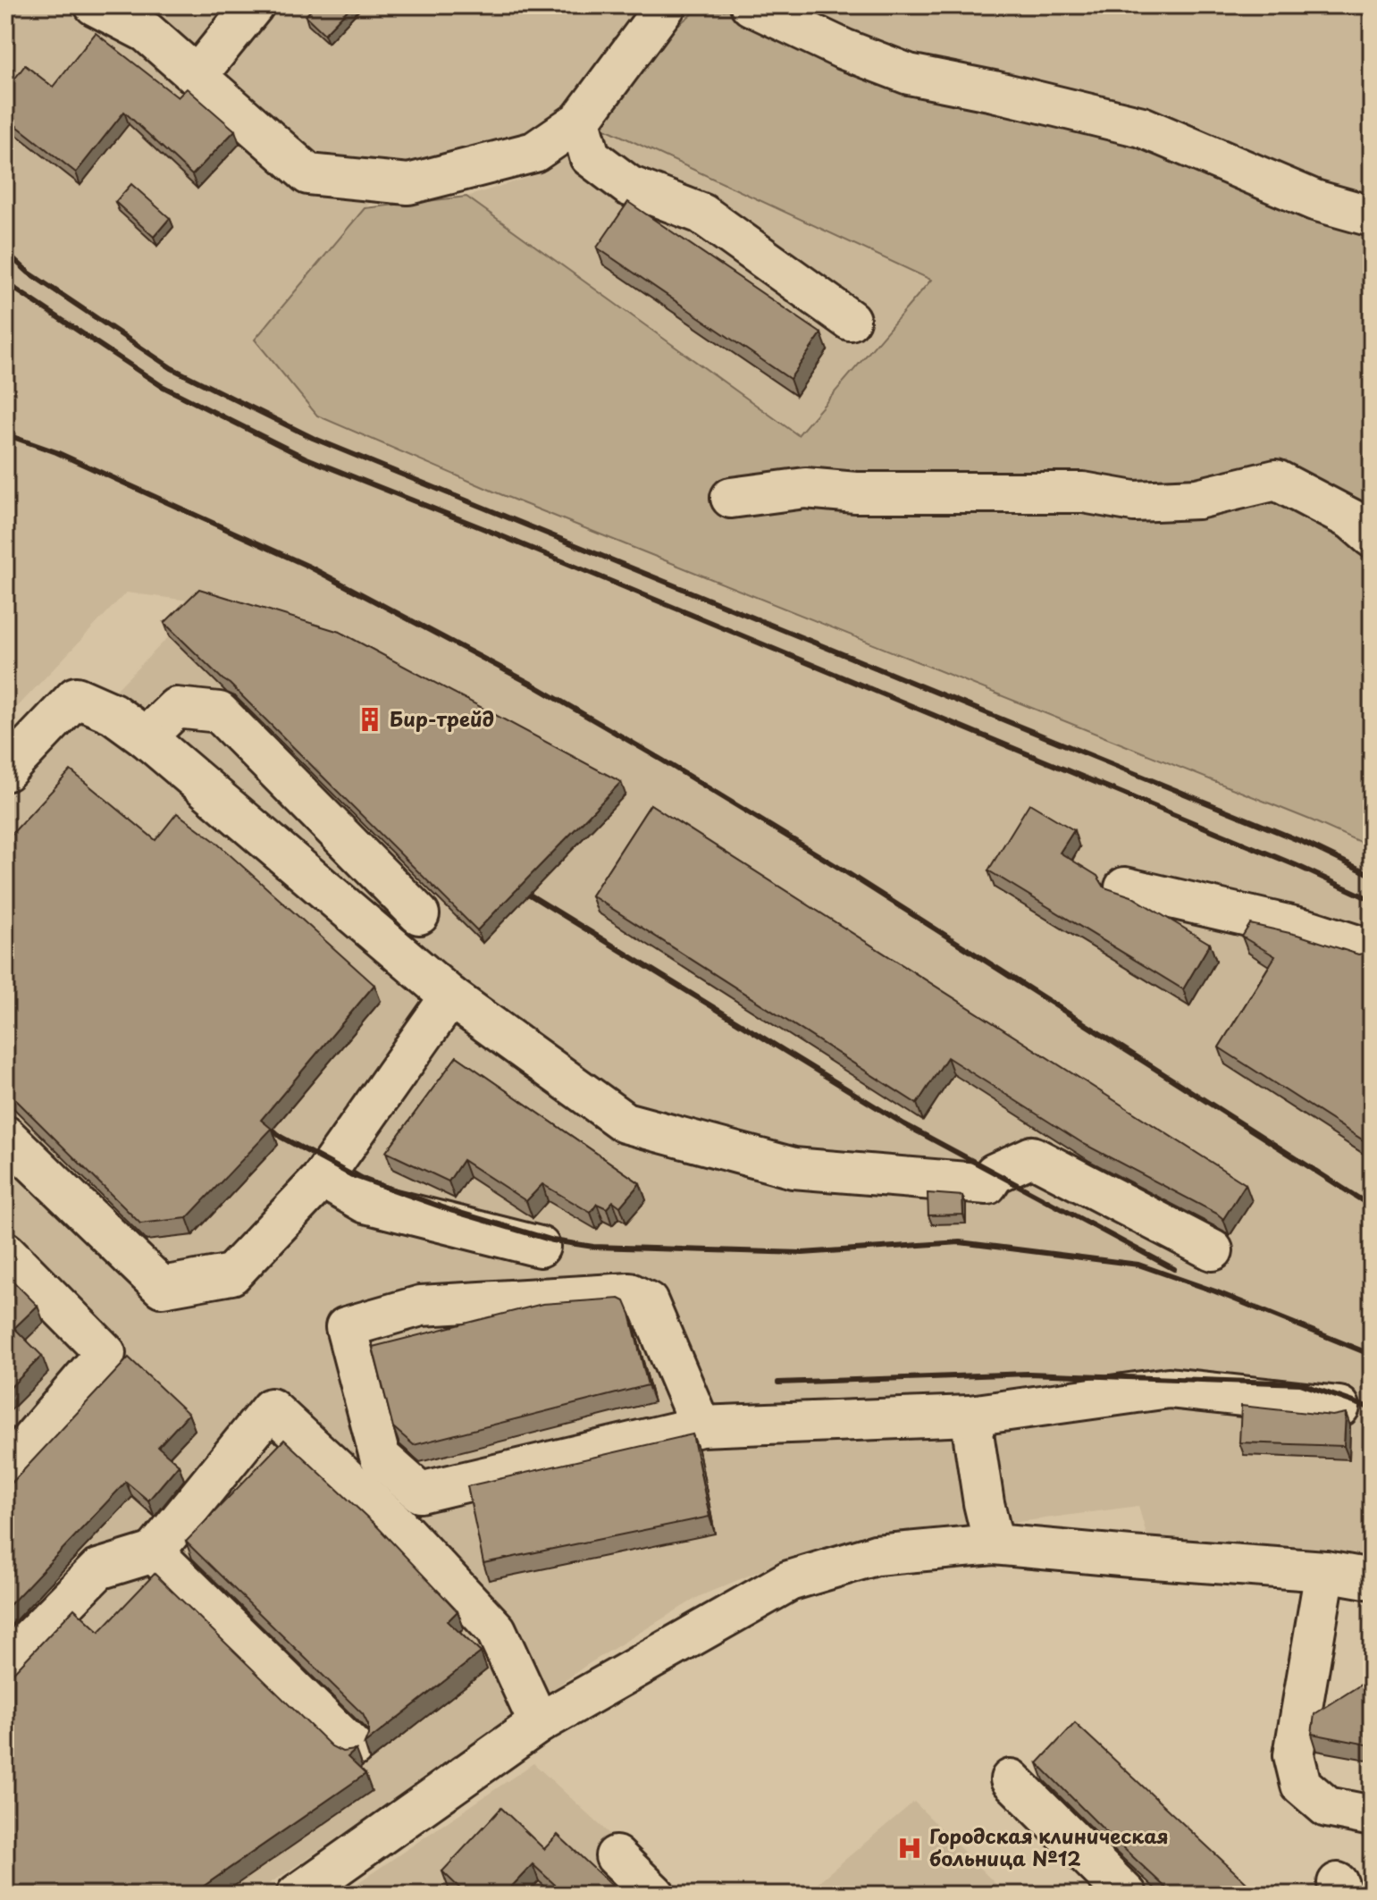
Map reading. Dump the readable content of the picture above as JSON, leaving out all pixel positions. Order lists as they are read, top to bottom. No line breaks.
{"places":{"building":["Бир-трейд"],"hospital":["Городская клиническая больница №12"]}}
